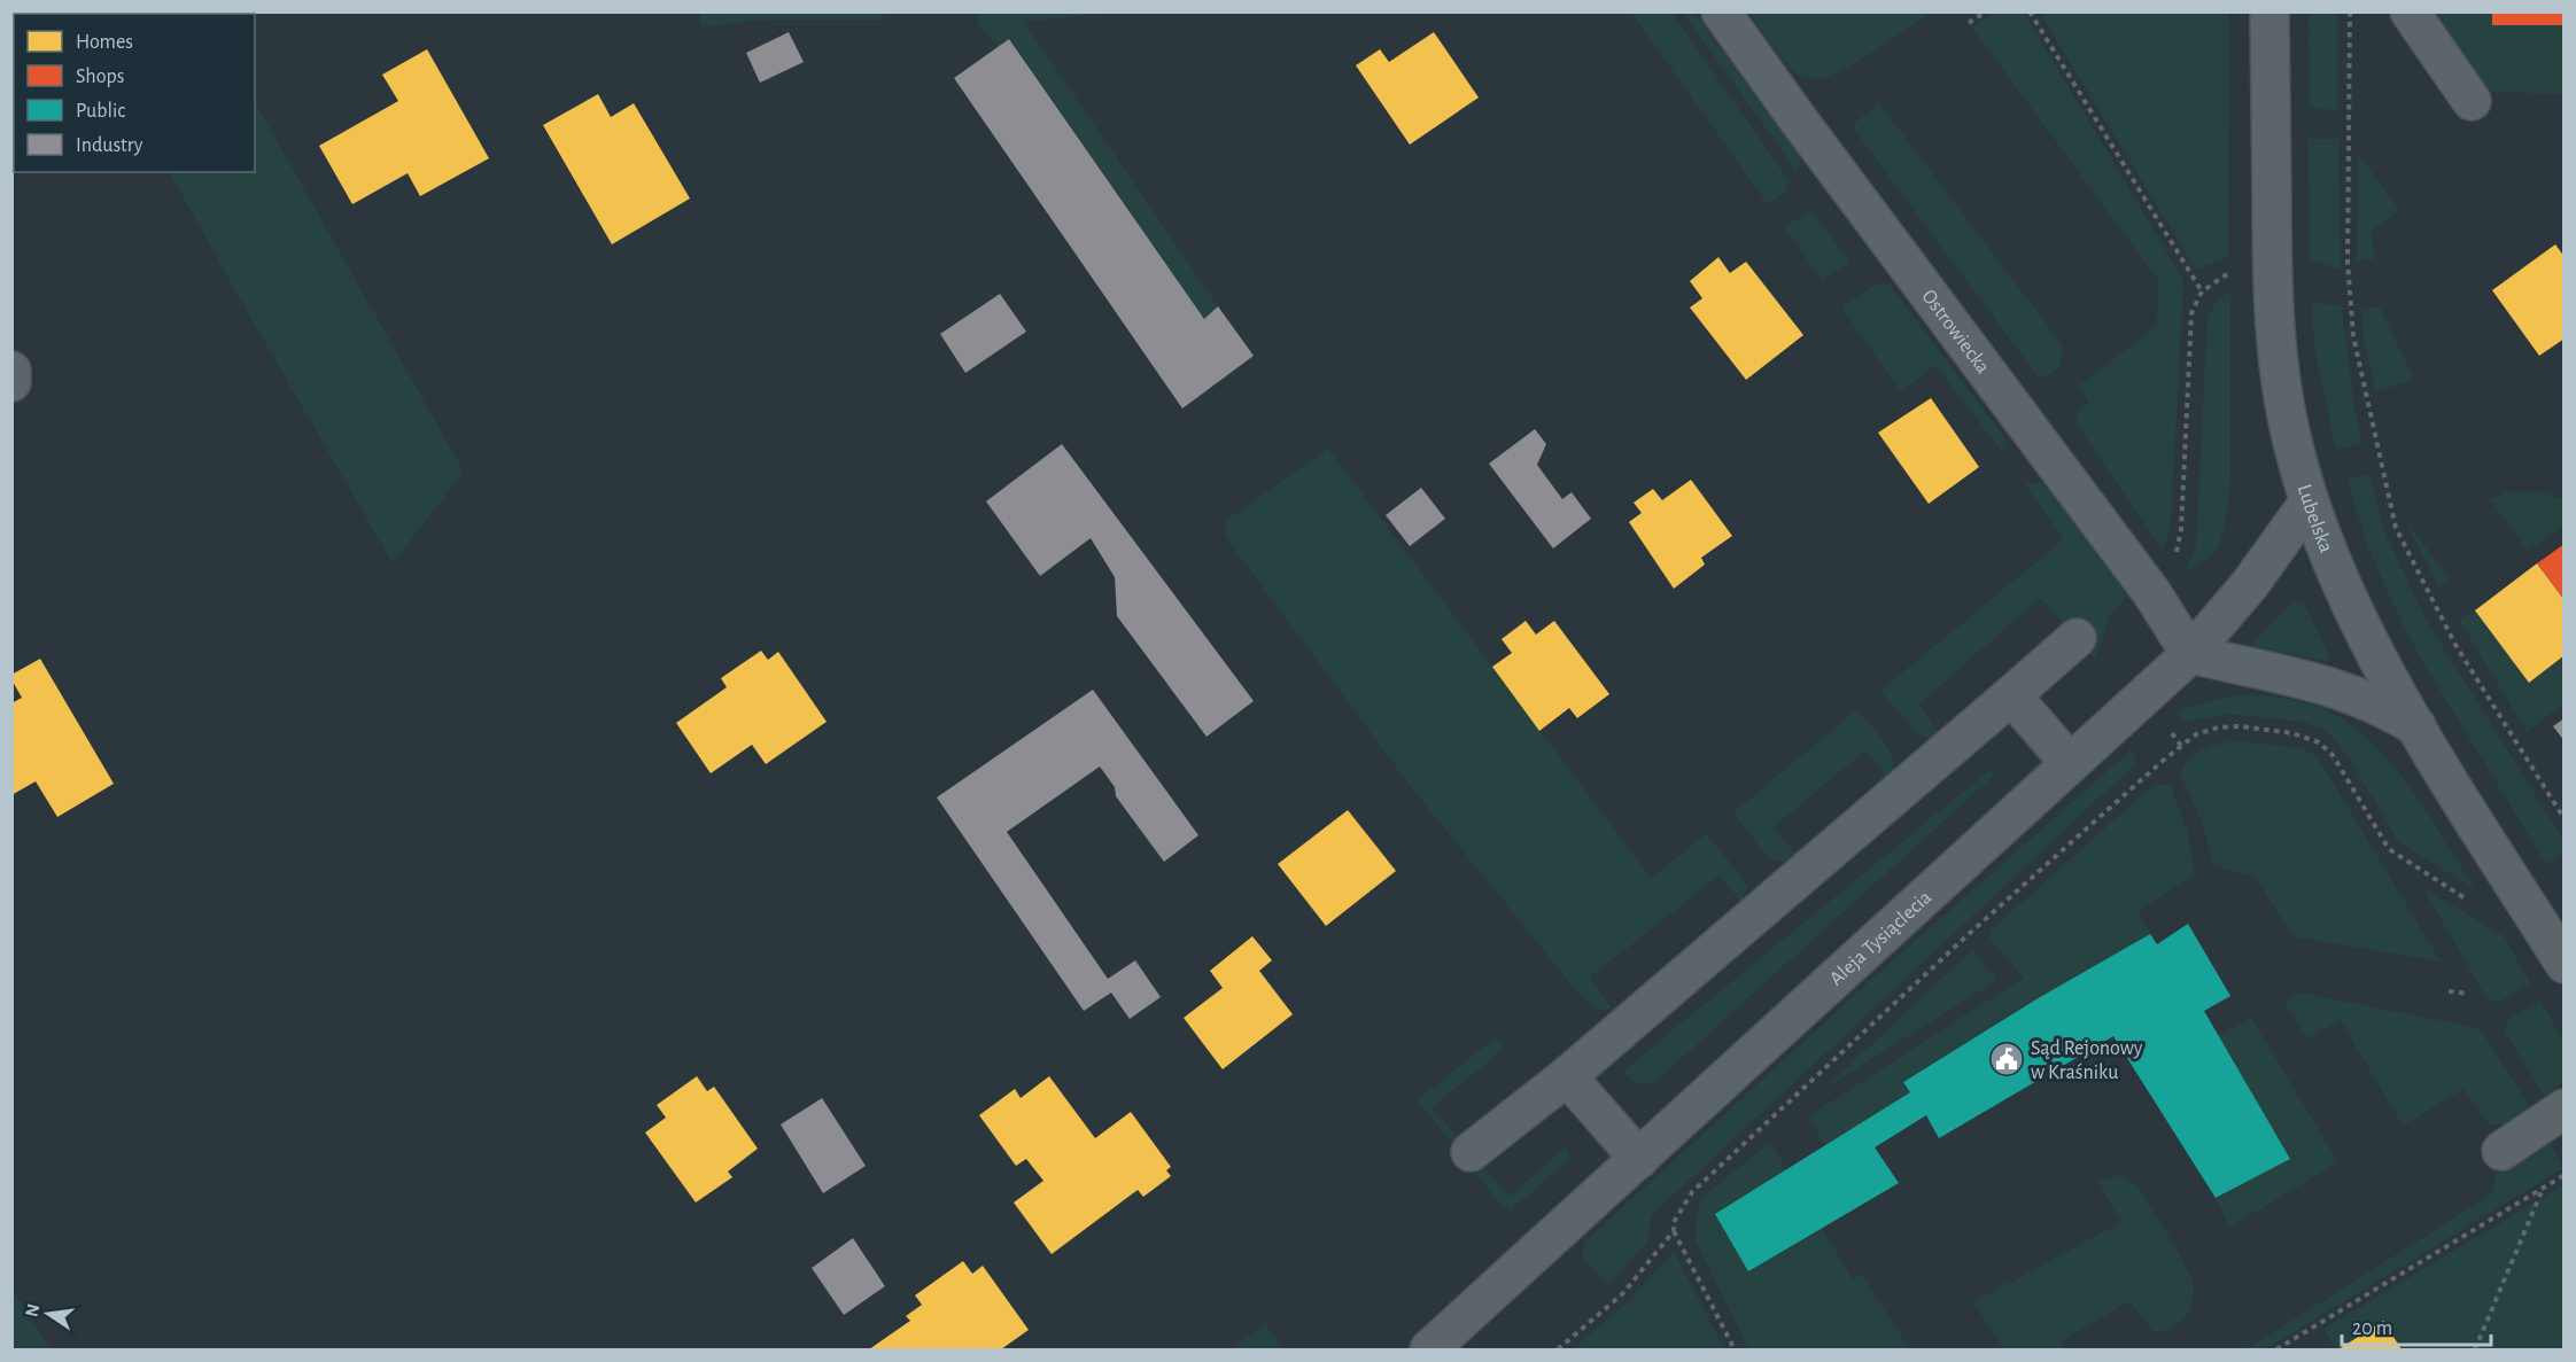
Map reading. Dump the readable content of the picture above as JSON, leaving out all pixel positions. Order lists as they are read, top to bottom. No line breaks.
{"streets":{"street":["Ostrowiecka","Lubelska","Aleja Tysiąclecia"]},"crossings":[["Ostrowiecka","Aleja Tysiąclecia"],["Lubelska","Aleja Tysiąclecia"]],"places":{"public building":["Sąd Rejonowy w Kraśniku"]},"legend":["Homes","Shops","Public","Industry"],"scale_bar":"20 m","north":"left"}
